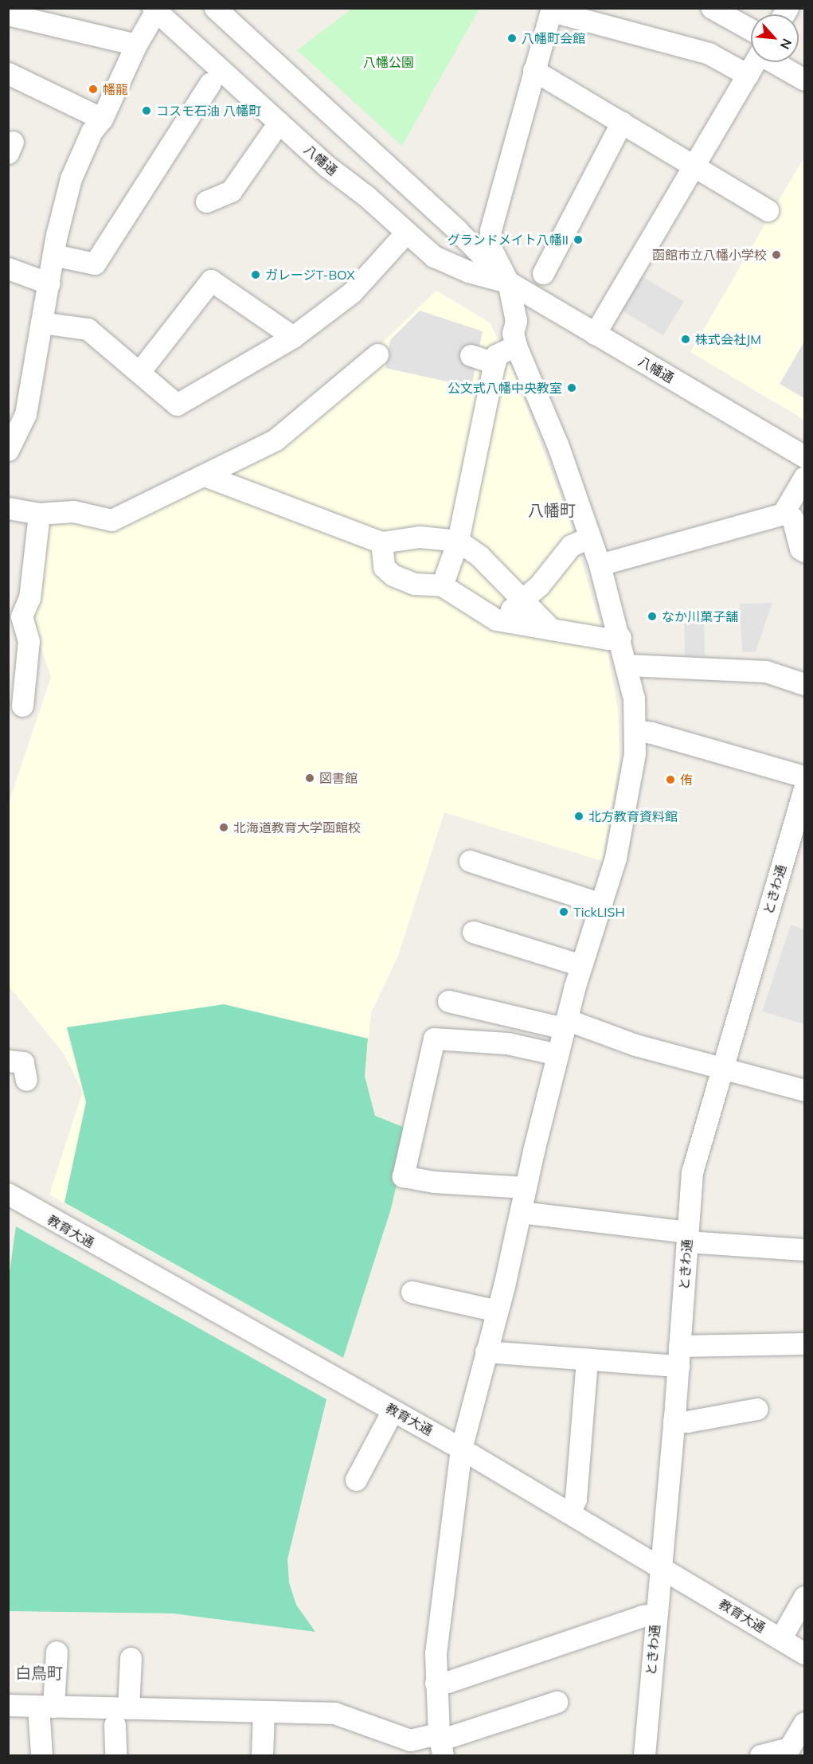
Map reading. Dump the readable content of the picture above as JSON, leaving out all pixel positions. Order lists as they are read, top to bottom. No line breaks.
{"streets":{"street":["八幡通","ときわ通","教育大通"]},"crossings":[["ときわ通","教育大通"]],"districts":["八幡町","白鳥町"],"parks":["八幡公園"],"places":["八幡町会館","幡龍","コスモ石油 八幡町","グランドメイト八幡II","函館市立八幡小学校","ガレージT-BOX","株式会社JM","公文式八幡中央教室","なか川菓子舗","図書館","侑","北方教育資料館","北海道教育大学函館校","TickLISH"],"north":"bottom right"}
